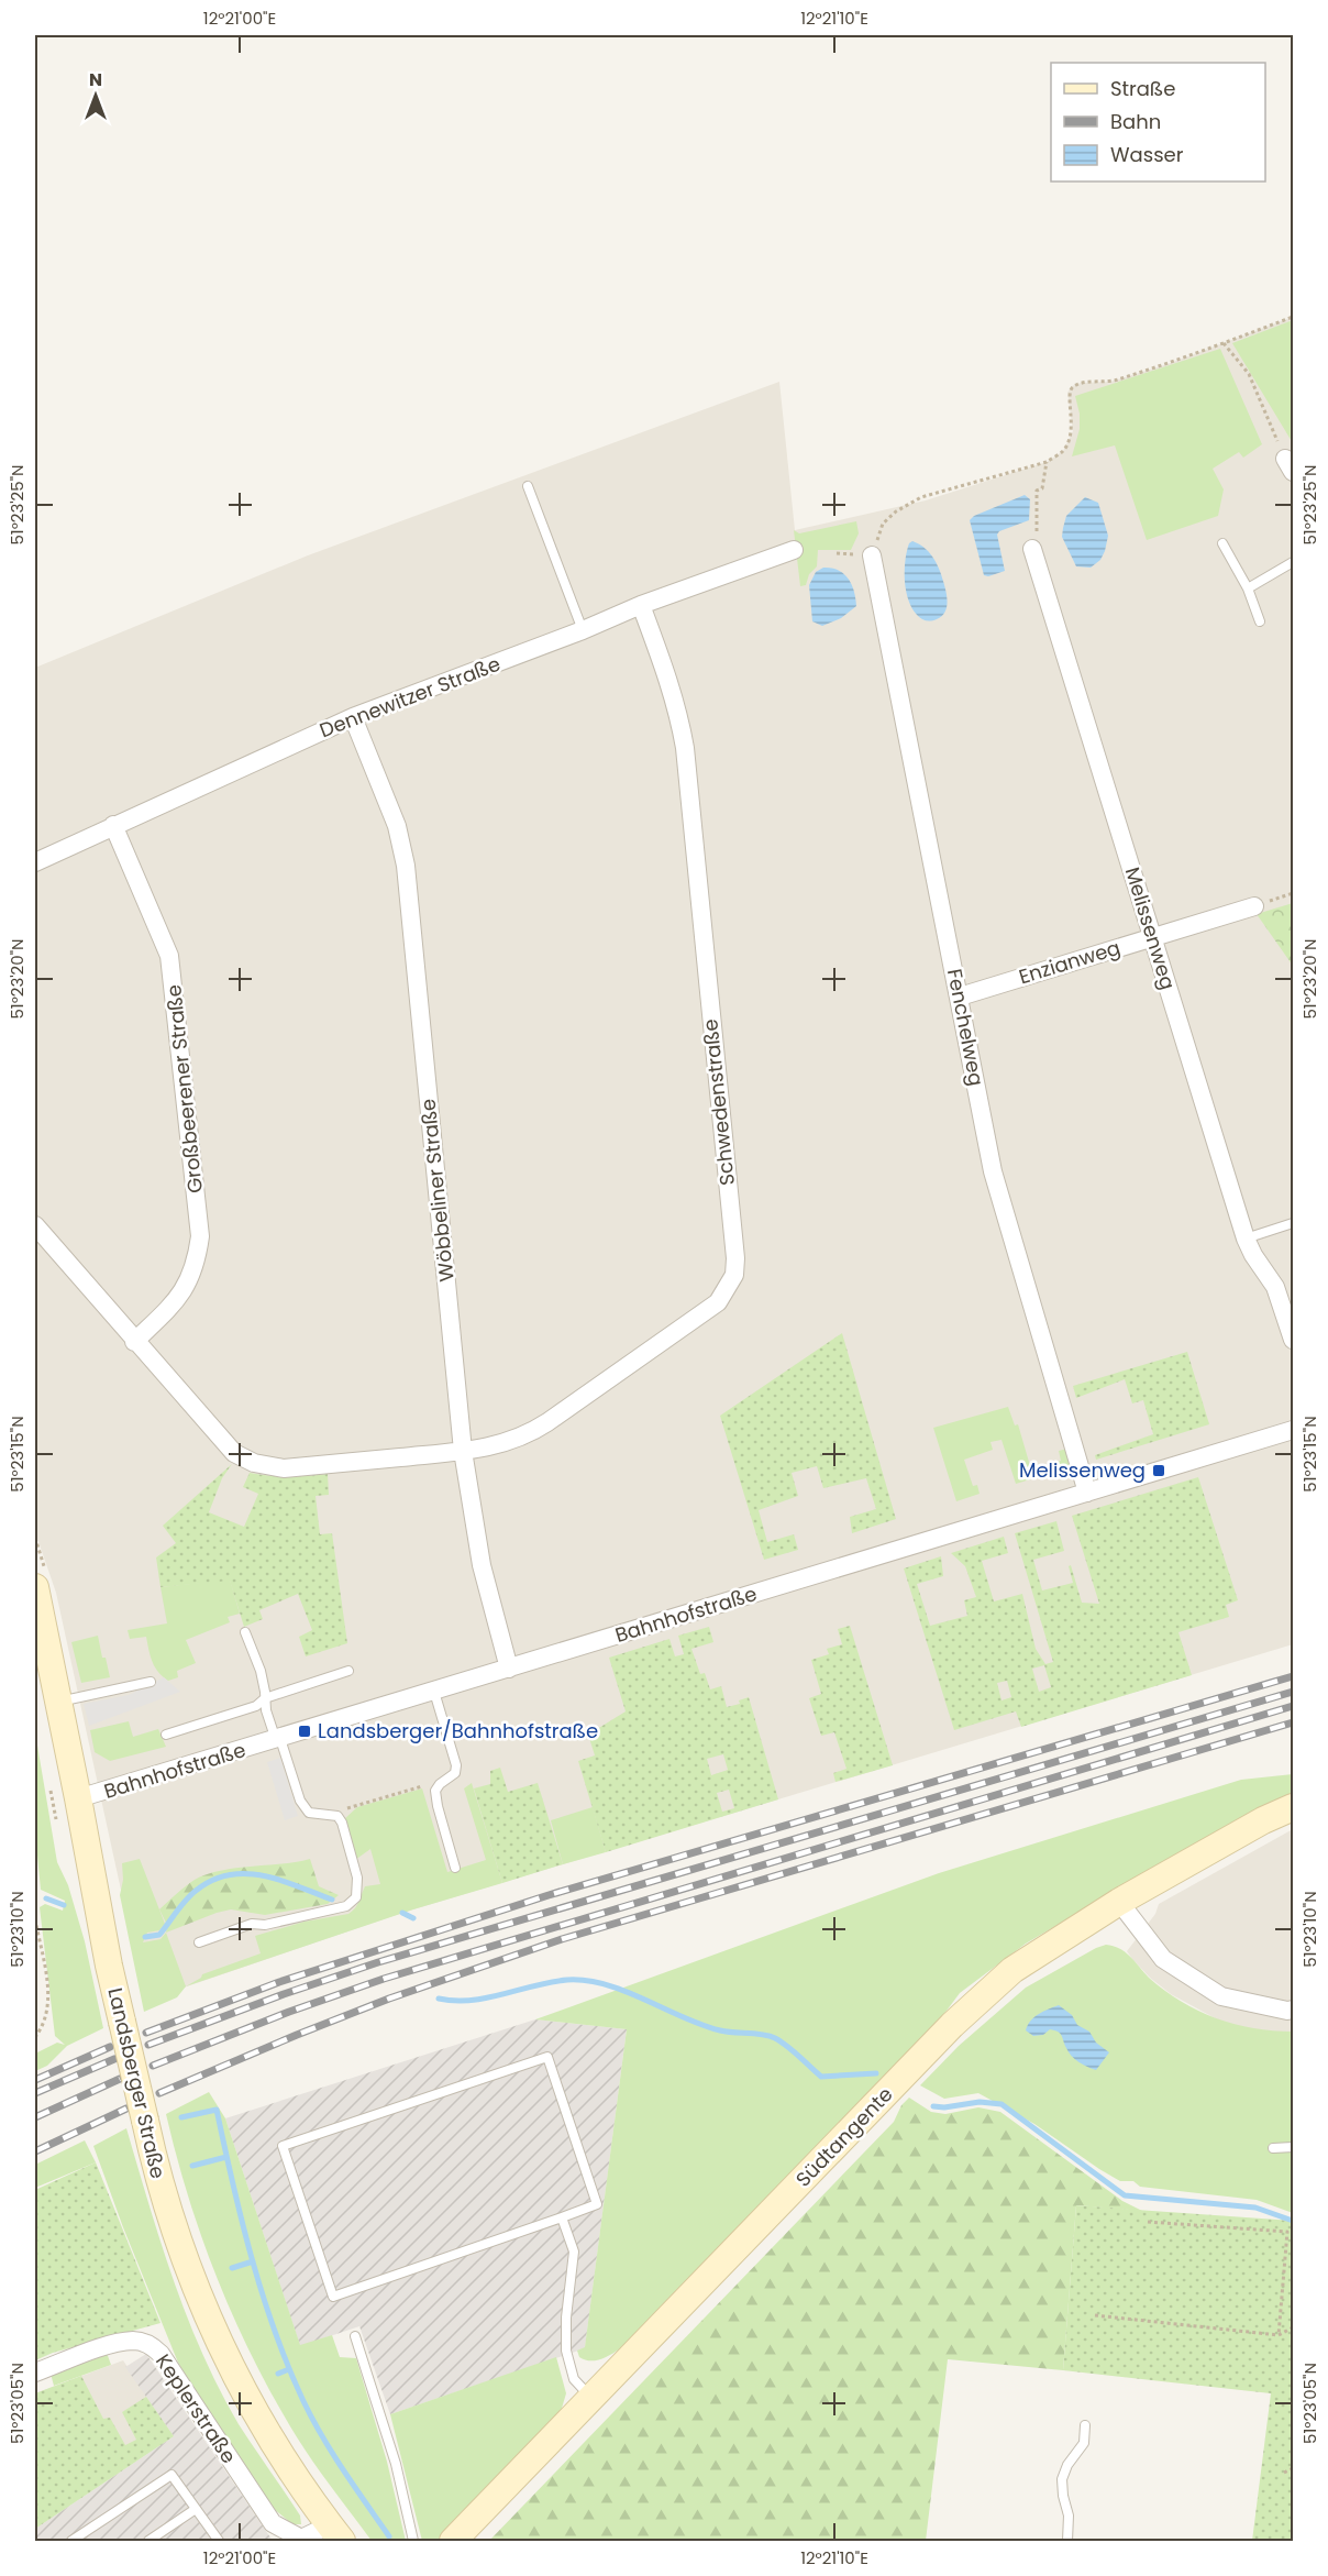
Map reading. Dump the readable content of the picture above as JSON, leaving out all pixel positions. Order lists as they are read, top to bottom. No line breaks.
{"streets":{"street":["Dennewitzer Straße","Melissenweg","Enzianweg","Fenchelweg","Großbeerener Straße","Schwedenstraße","Wöbbeliner Straße","Bahnhofstraße","Landsberger Straße","Südtangente","Keplerstraße"]},"crossings":[["Dennewitzer Straße","Großbeerener Straße"],["Dennewitzer Straße","Schwedenstraße"],["Dennewitzer Straße","Wöbbeliner Straße"],["Melissenweg","Enzianweg"],["Enzianweg","Fenchelweg"],["Fenchelweg","Bahnhofstraße"],["Großbeerener Straße","Schwedenstraße"],["Schwedenstraße","Wöbbeliner Straße"],["Wöbbeliner Straße","Bahnhofstraße"],["Bahnhofstraße","Landsberger Straße"],["Landsberger Straße","Keplerstraße"]],"places":{"transit":["Melissenweg","Landsberger/Bahnhofstraße"]},"legend":["Straße","Bahn","Wasser"],"north":"top","coordinates":["12°21'00\"E","12°21'10\"E","51°23'25\"N","51°23'20\"N","51°23'15\"N","51°23'10\"N","51°23'05\"N"]}
